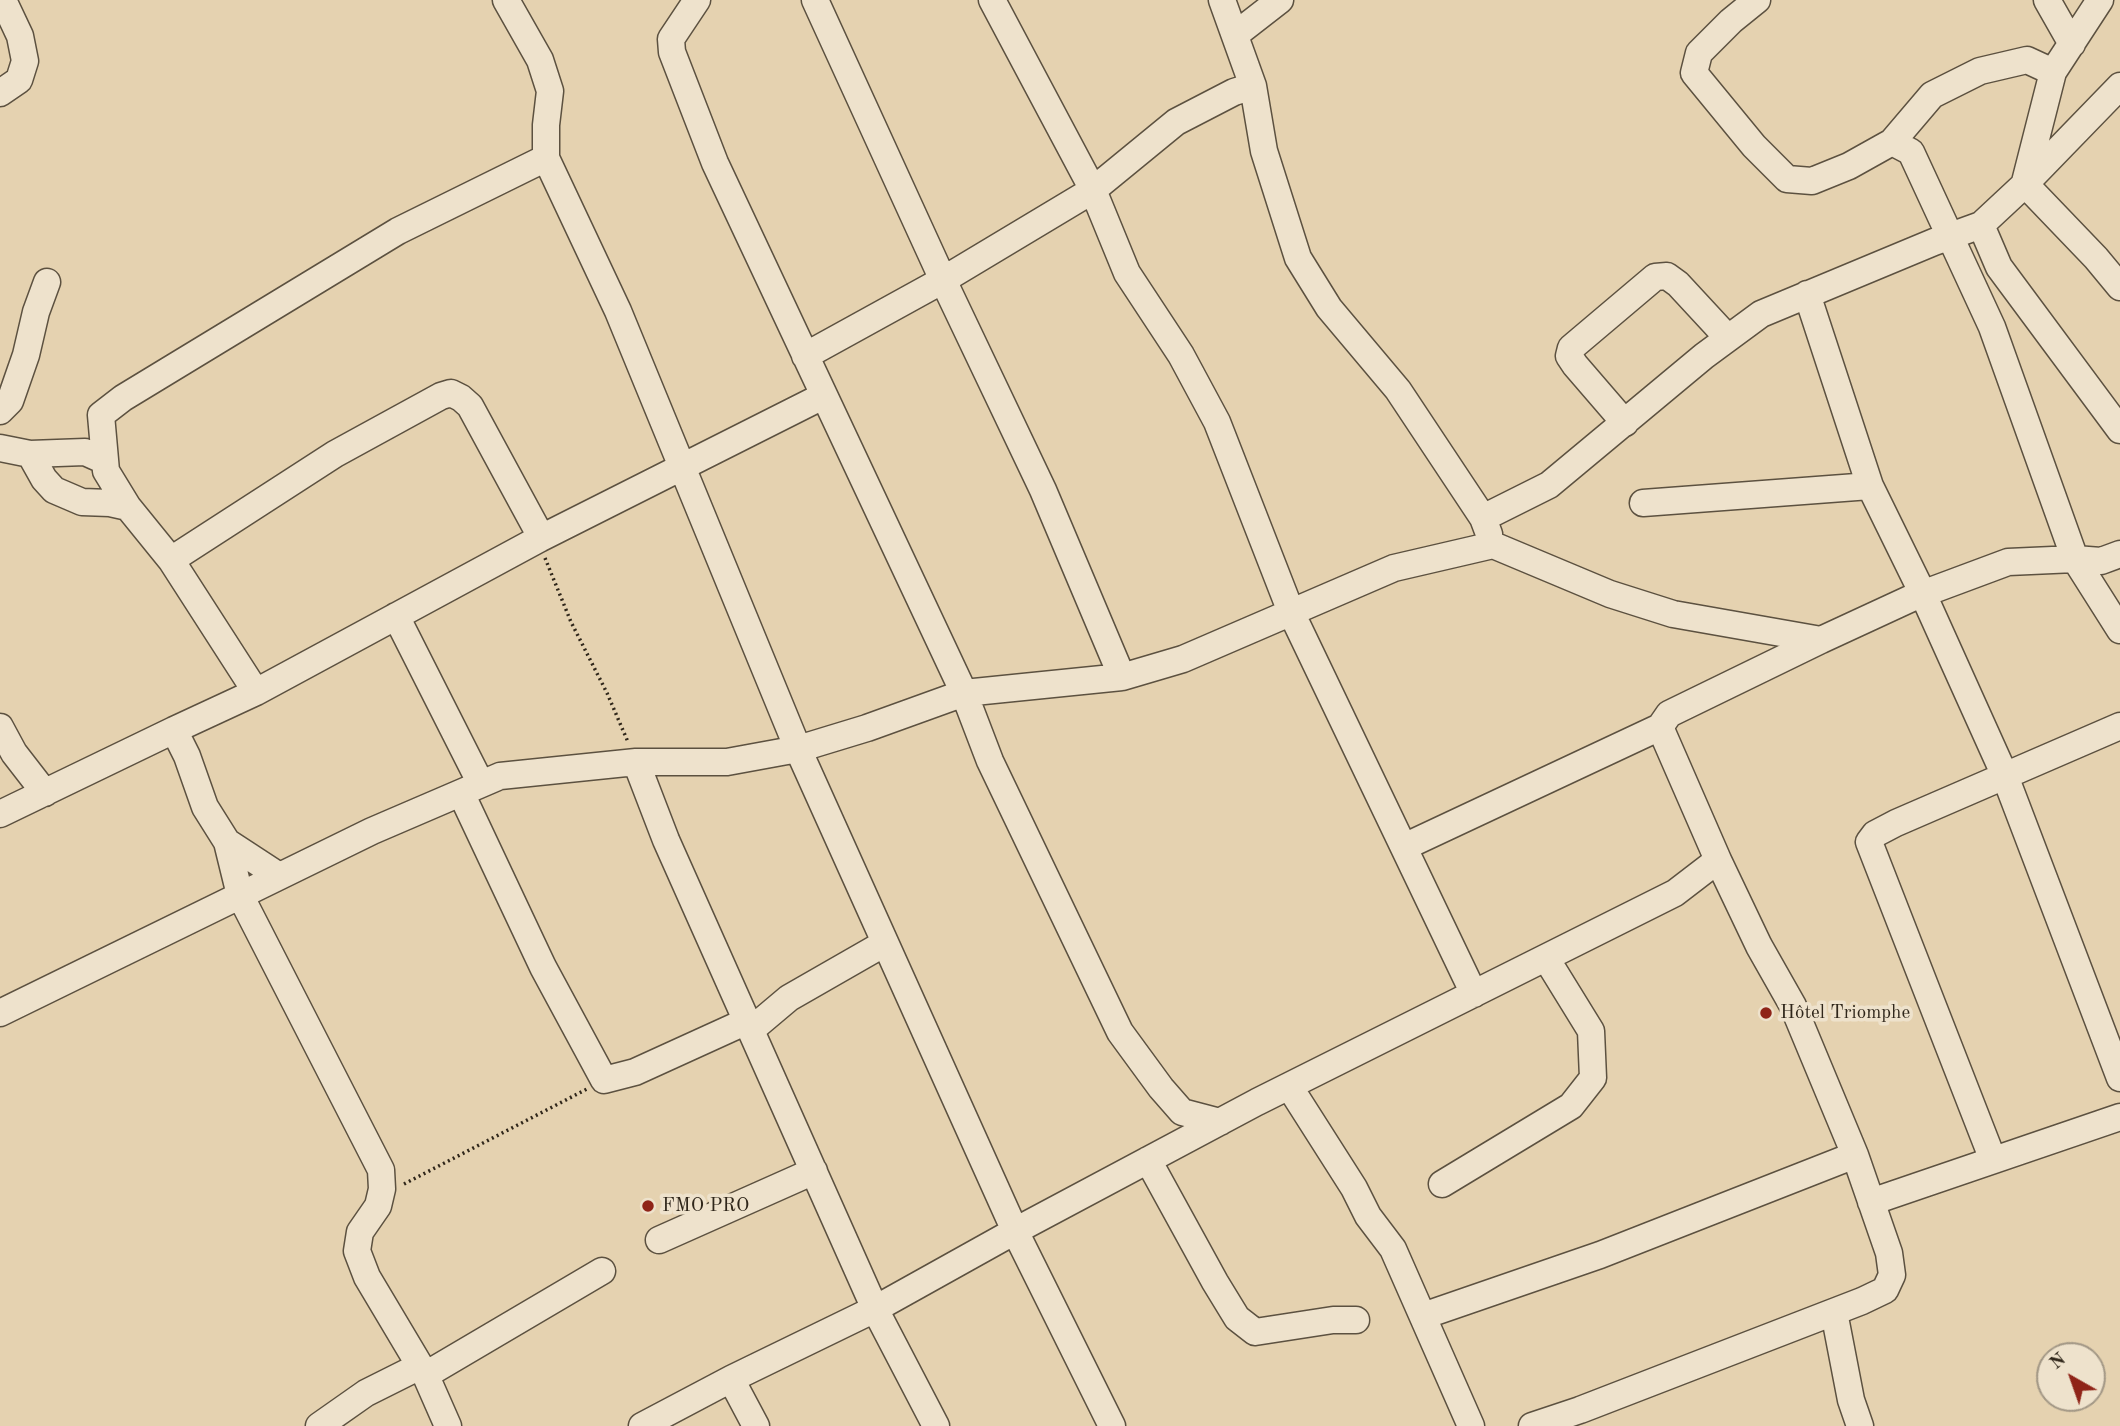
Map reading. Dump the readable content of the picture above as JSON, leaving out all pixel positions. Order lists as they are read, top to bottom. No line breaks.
{"places":["Hôtel Triomphe","FMO PRO"],"north":"top left"}
